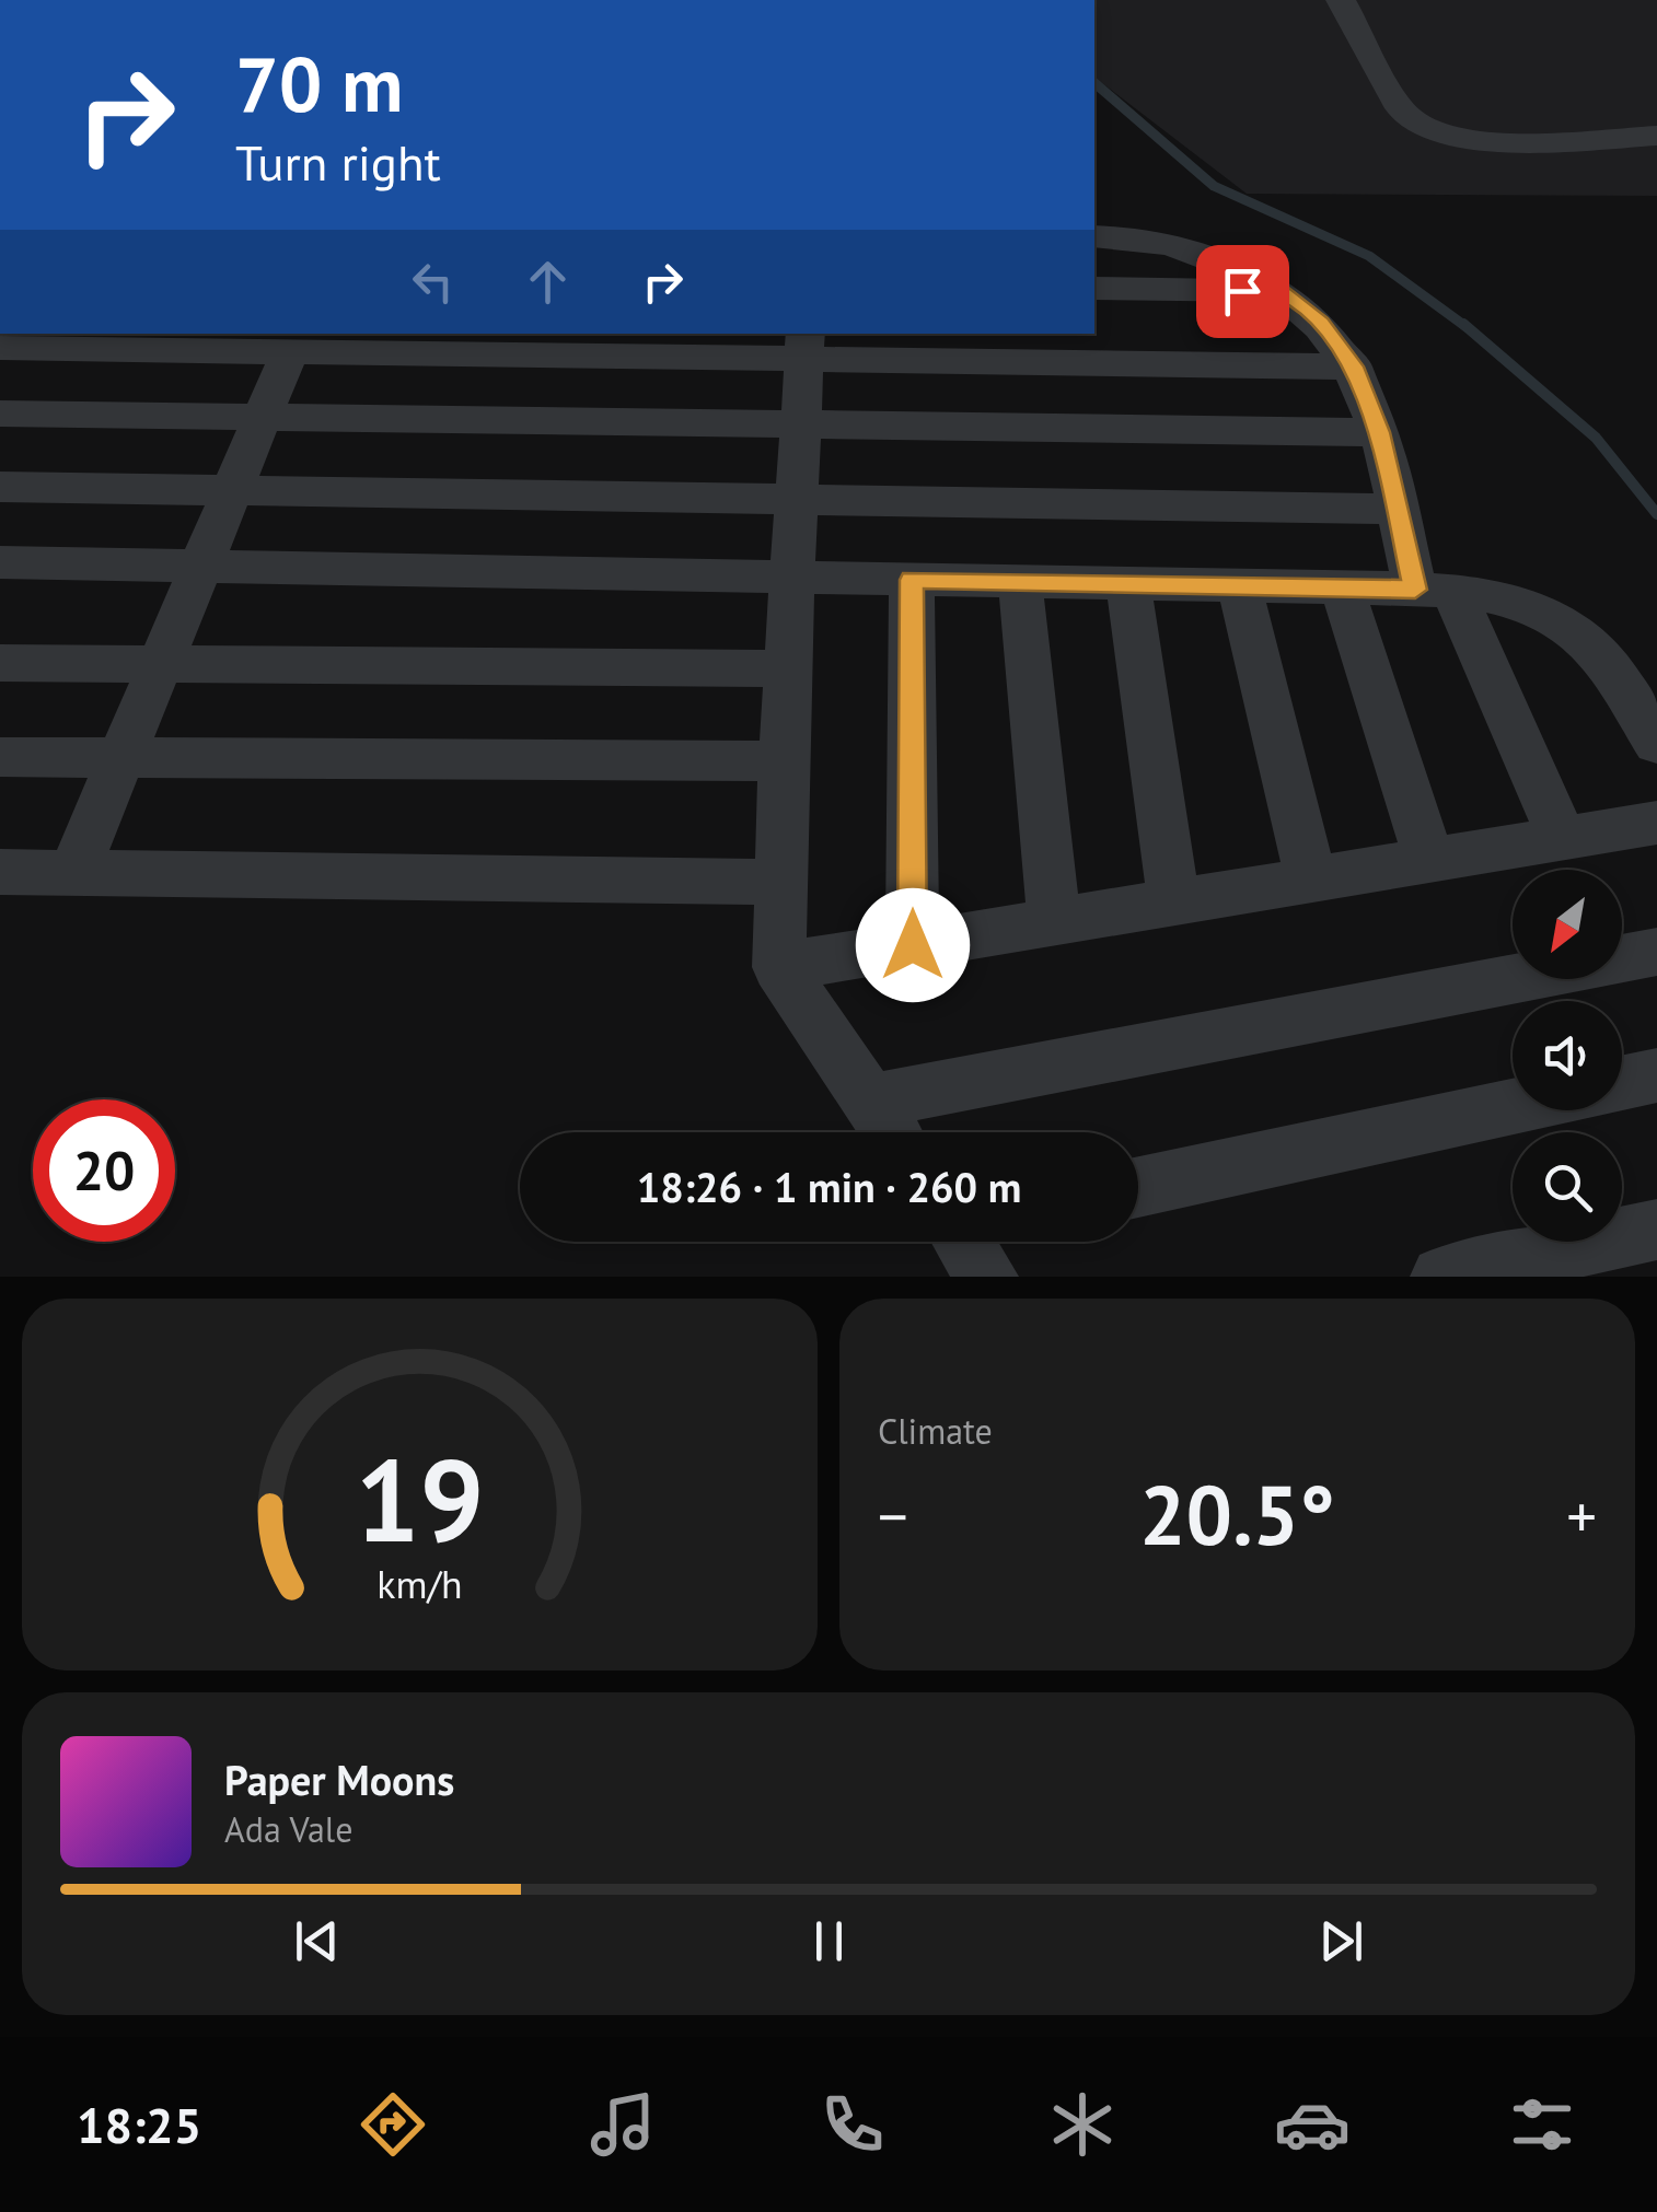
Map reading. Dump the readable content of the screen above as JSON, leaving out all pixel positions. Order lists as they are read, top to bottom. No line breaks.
{"north":"bottom left","page":{"turn":["70 m","Turn right"],"limit":"20","trip":"18:26 · 1 min · 260 m","tile":"Climate","heat":["−","20.5°","+"],"song":["Paper Moons","Ada Vale"],"tabs":"18:25","gauge":["19","km/h"]}}
